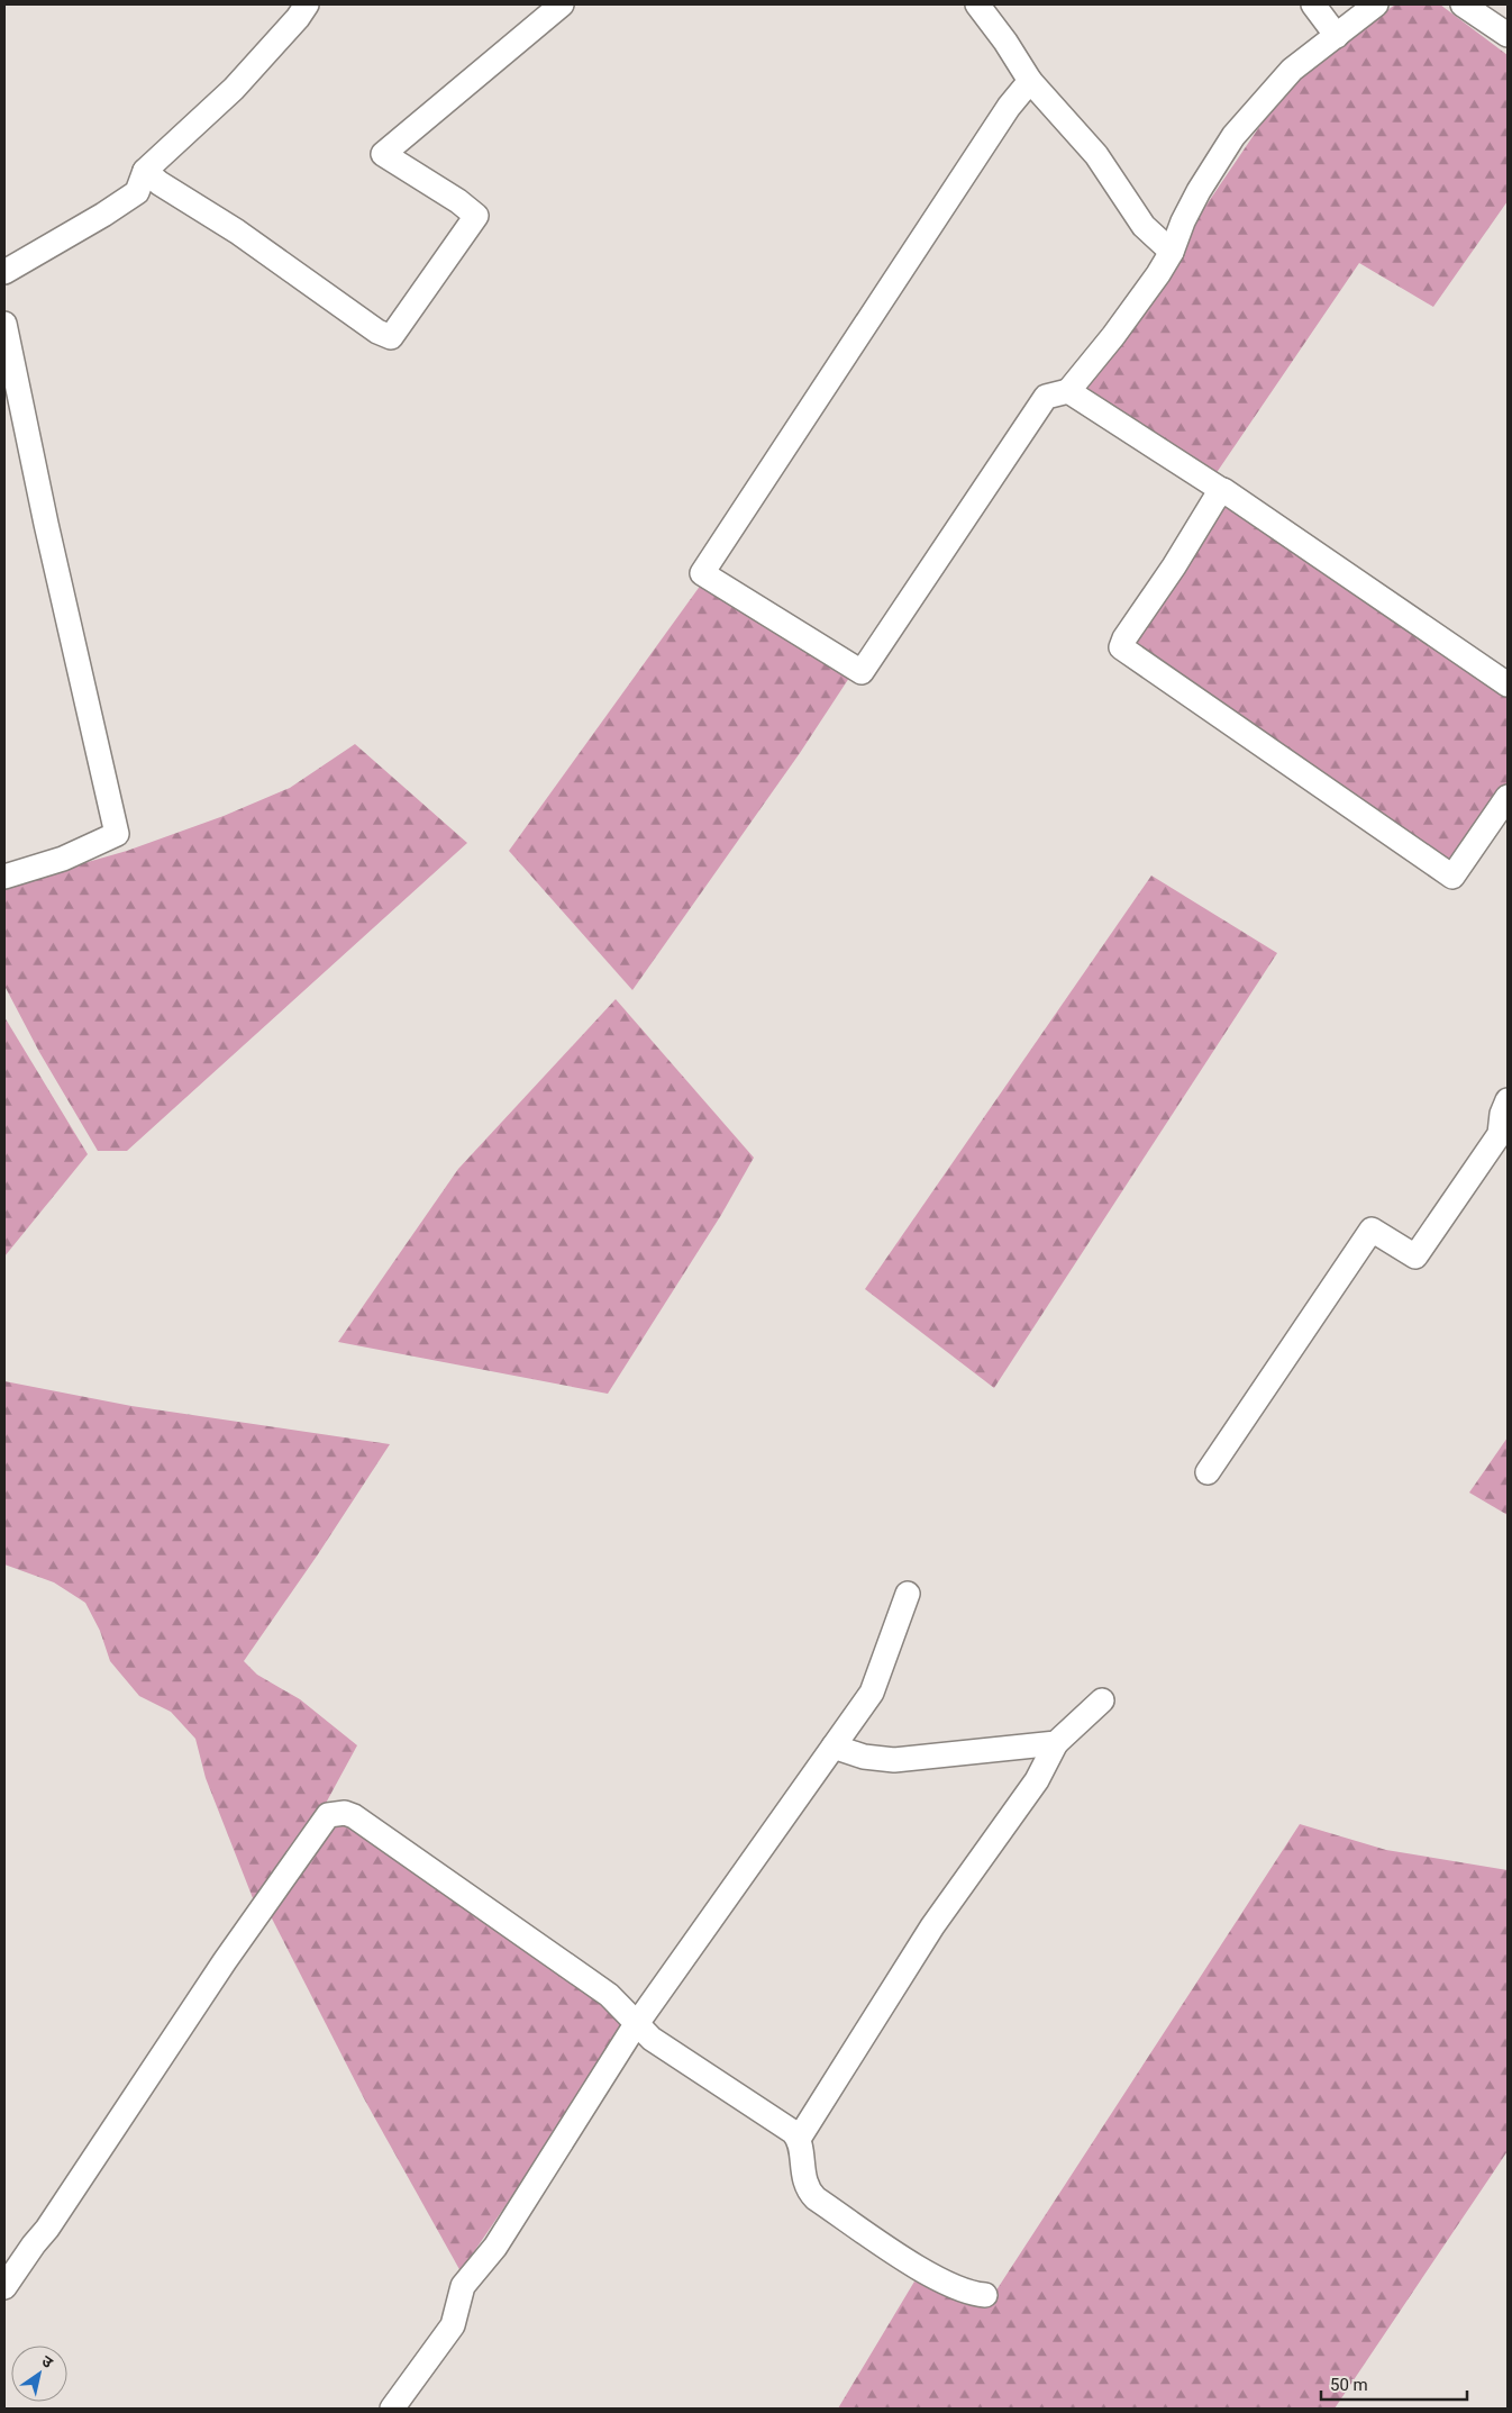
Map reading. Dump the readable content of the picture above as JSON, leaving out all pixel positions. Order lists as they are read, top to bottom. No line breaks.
{"scale_bar":"50 m","north":"top right"}
